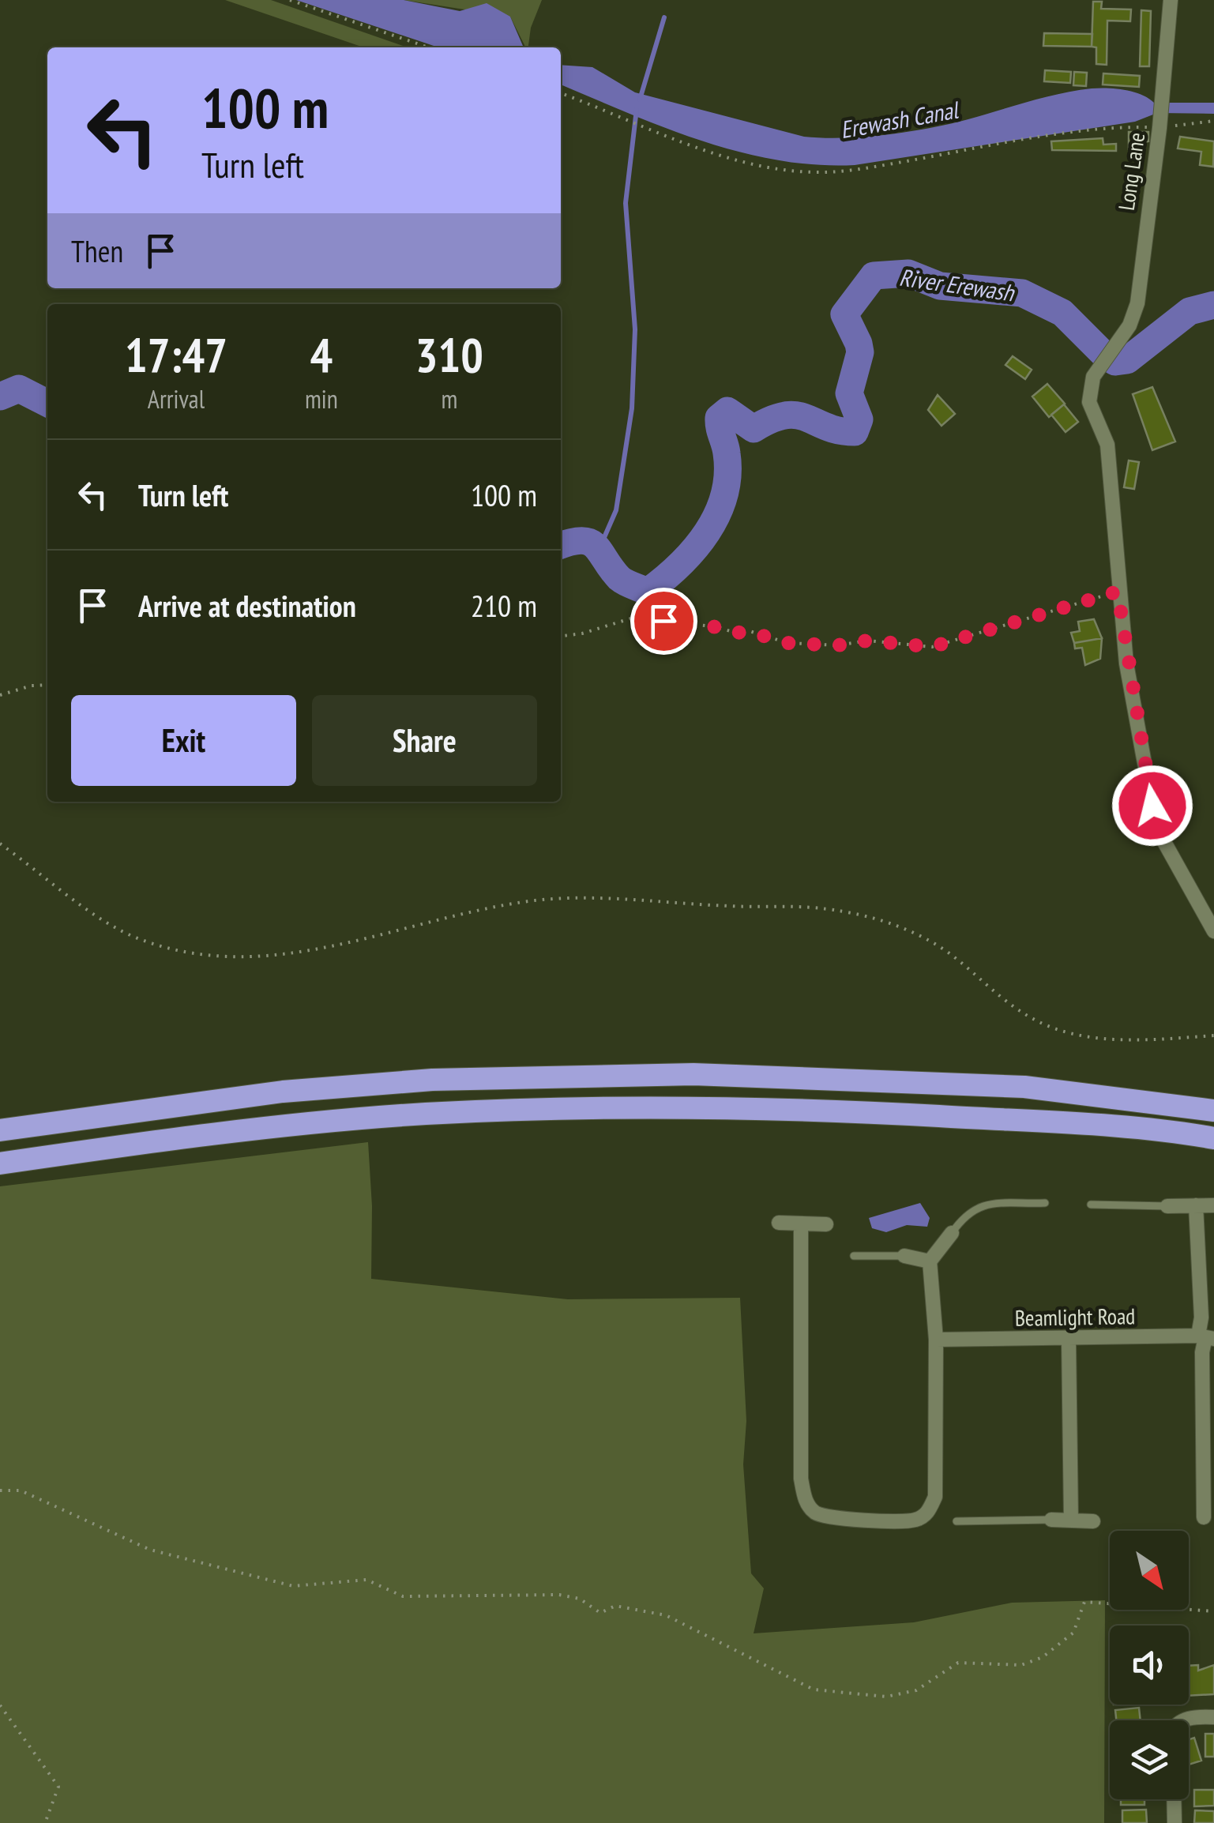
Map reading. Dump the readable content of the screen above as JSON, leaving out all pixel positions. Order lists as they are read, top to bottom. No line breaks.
{"streets":{"street":["Long Lane","Beamlight Road"]},"water":["Erewash Canal","River Erewash"],"north":"bottom right","page":{"turn":["100 m","Turn left"],"then":"Then","eta":["17:47","Arrival","4","min","310","m"],"list":[{"name":"Turn left","value":"100 m"},{"name":"Arrive at destination","value":"210 m"}],"buttons":["Exit","Share"]}}
